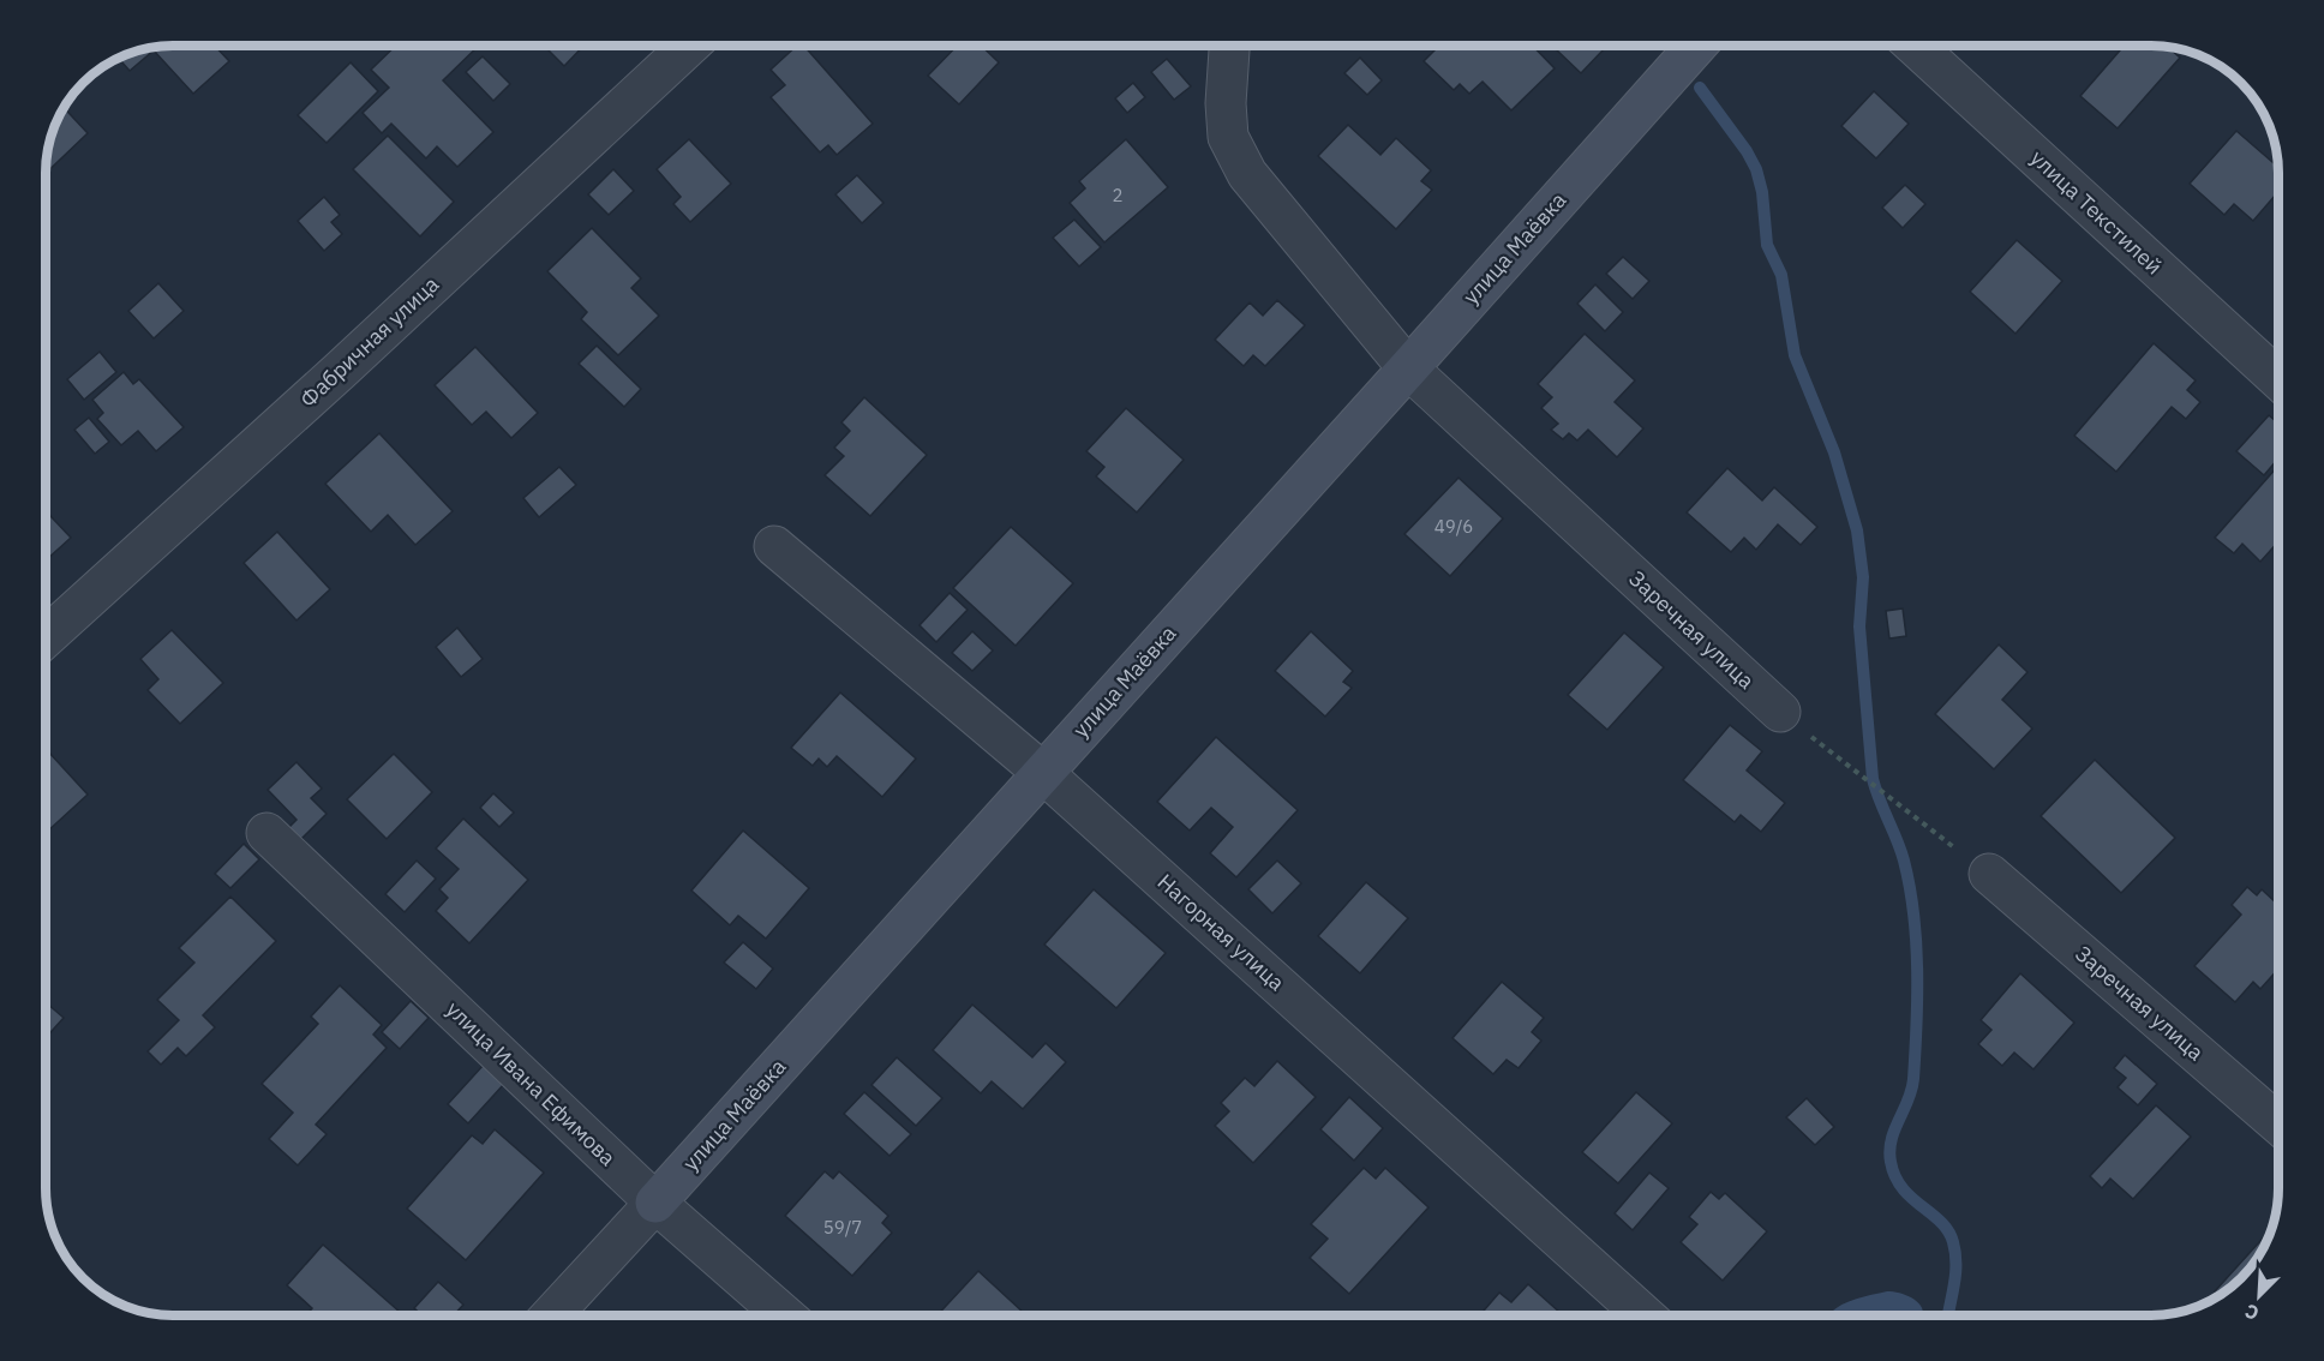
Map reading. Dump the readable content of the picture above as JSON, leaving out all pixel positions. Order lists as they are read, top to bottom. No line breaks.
{"streets":{"street":["улица Текстилей","улица Маёвка","Фабричная улица","Заречная улица","Нагорная улица","улица Ивана Ефимова"]},"crossings":[["улица Маёвка","Заречная улица"],["улица Маёвка","Нагорная улица"],["улица Маёвка","улица Ивана Ефимова"]],"house_numbers":["2","49/6","59/7"],"north":"bottom left"}
